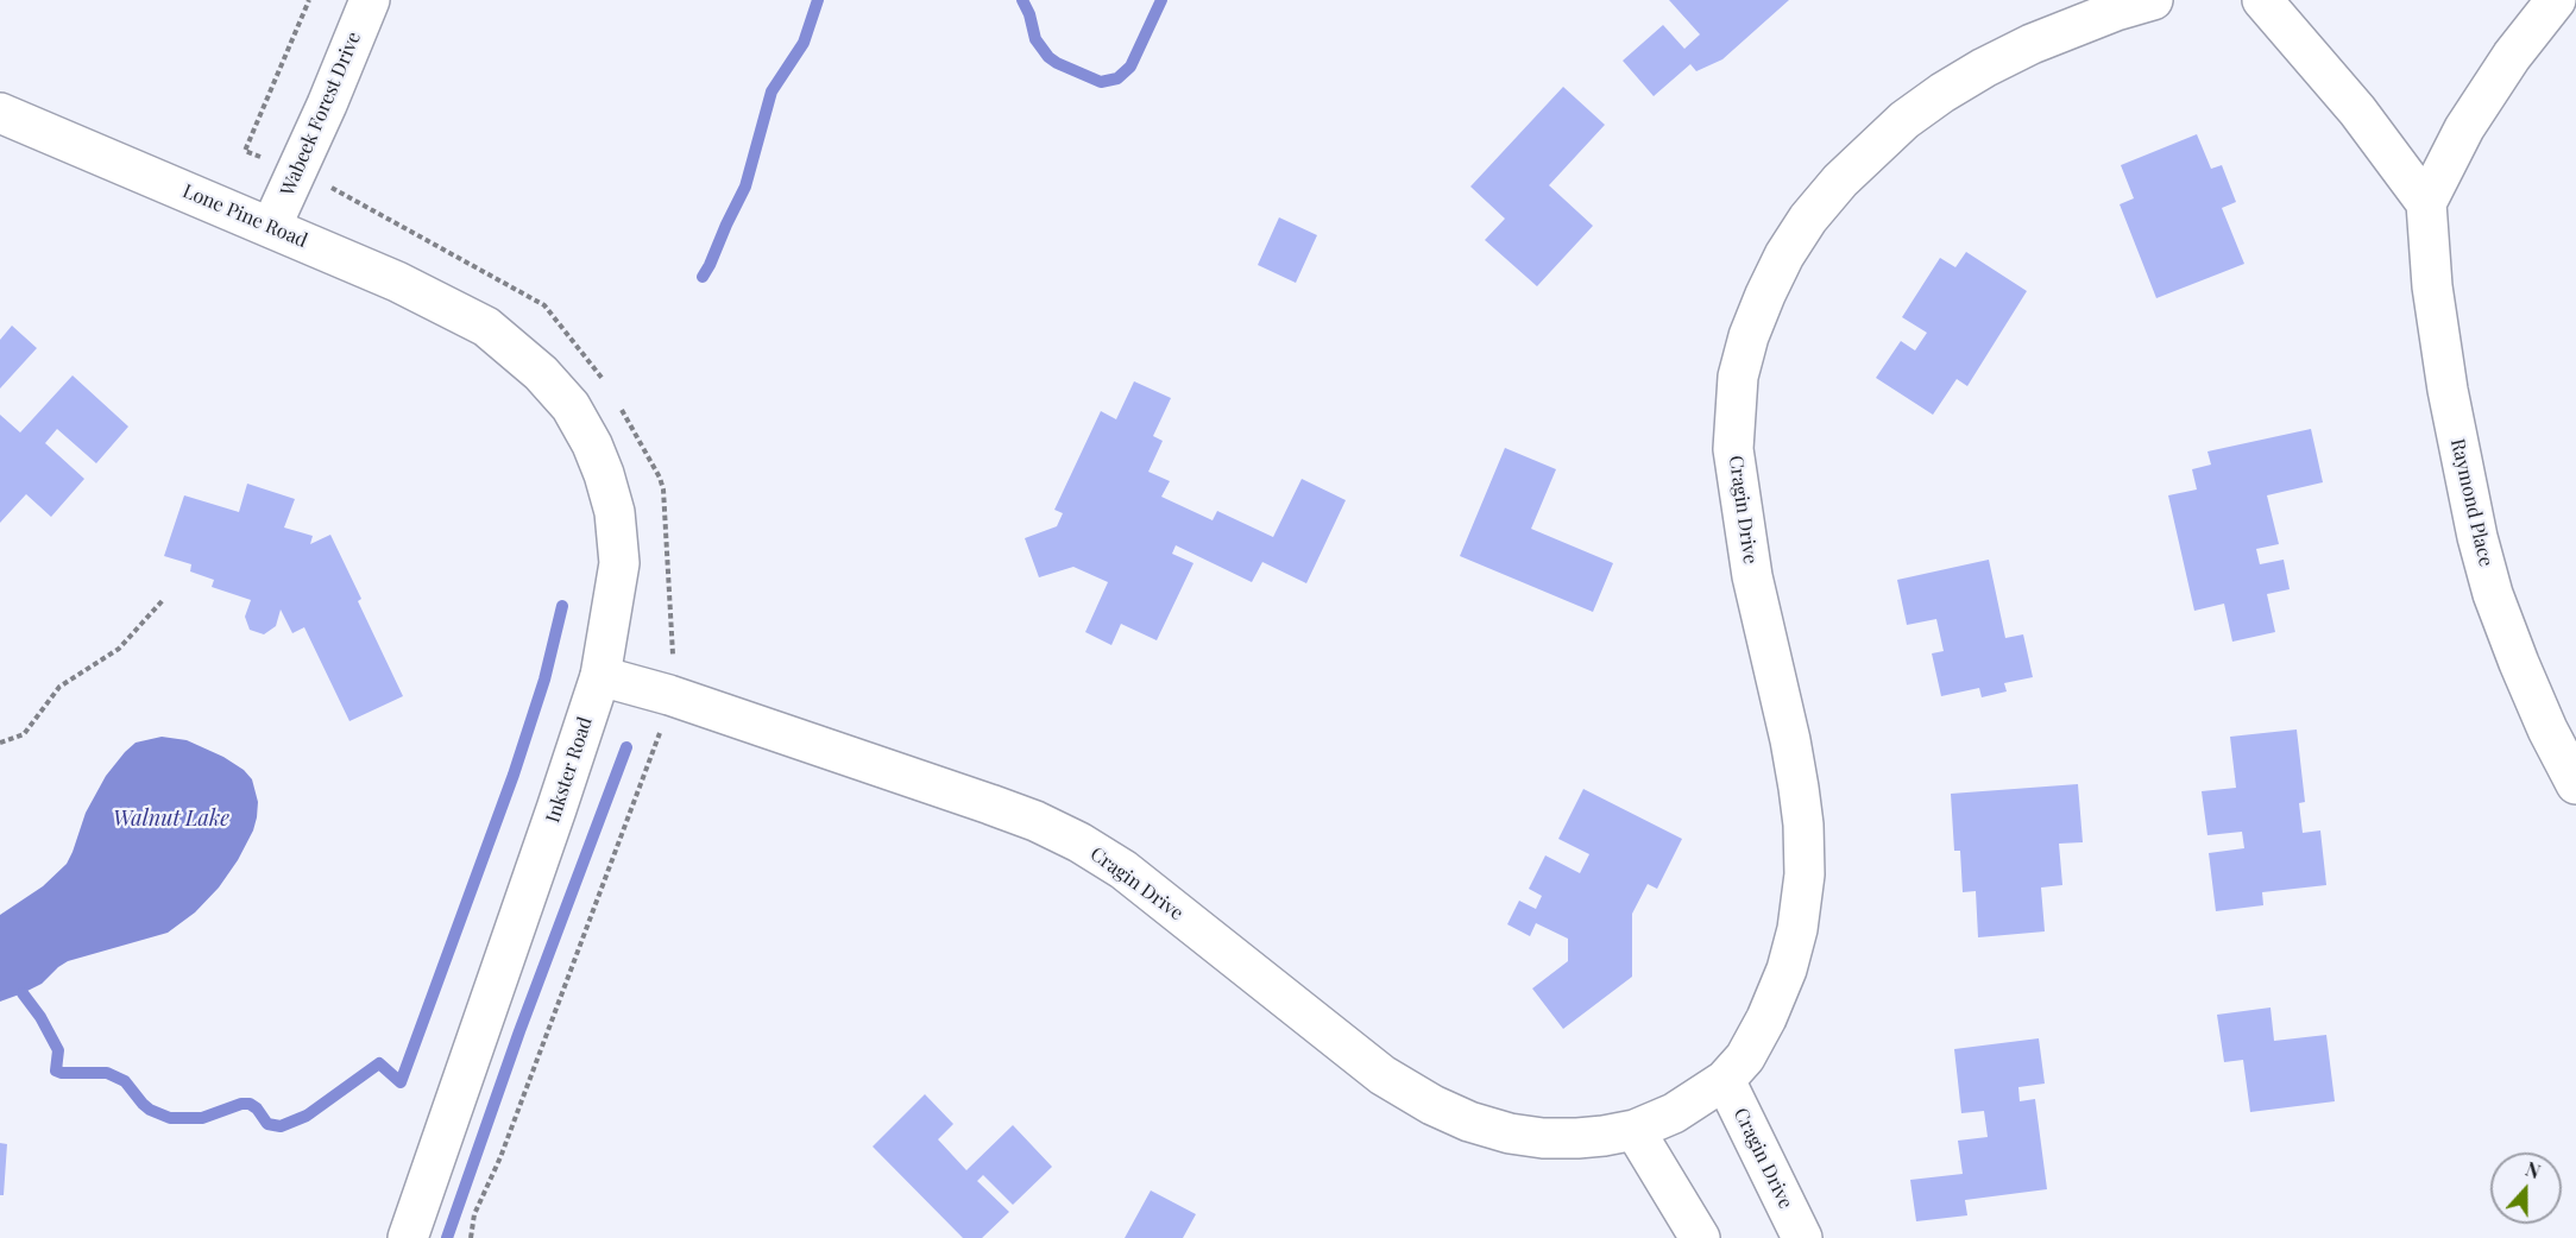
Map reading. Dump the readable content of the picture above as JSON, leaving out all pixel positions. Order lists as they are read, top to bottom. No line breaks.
{"streets":{"street":["Wabeek Forest Drive","Lone Pine Road","Raymond Place","Cragin Drive","Inkster Road"]},"crossings":[["Wabeek Forest Drive","Lone Pine Road"],["Lone Pine Road","Inkster Road"],["Cragin Drive","Inkster Road"]],"water":["Walnut Lake"],"north":"top"}
